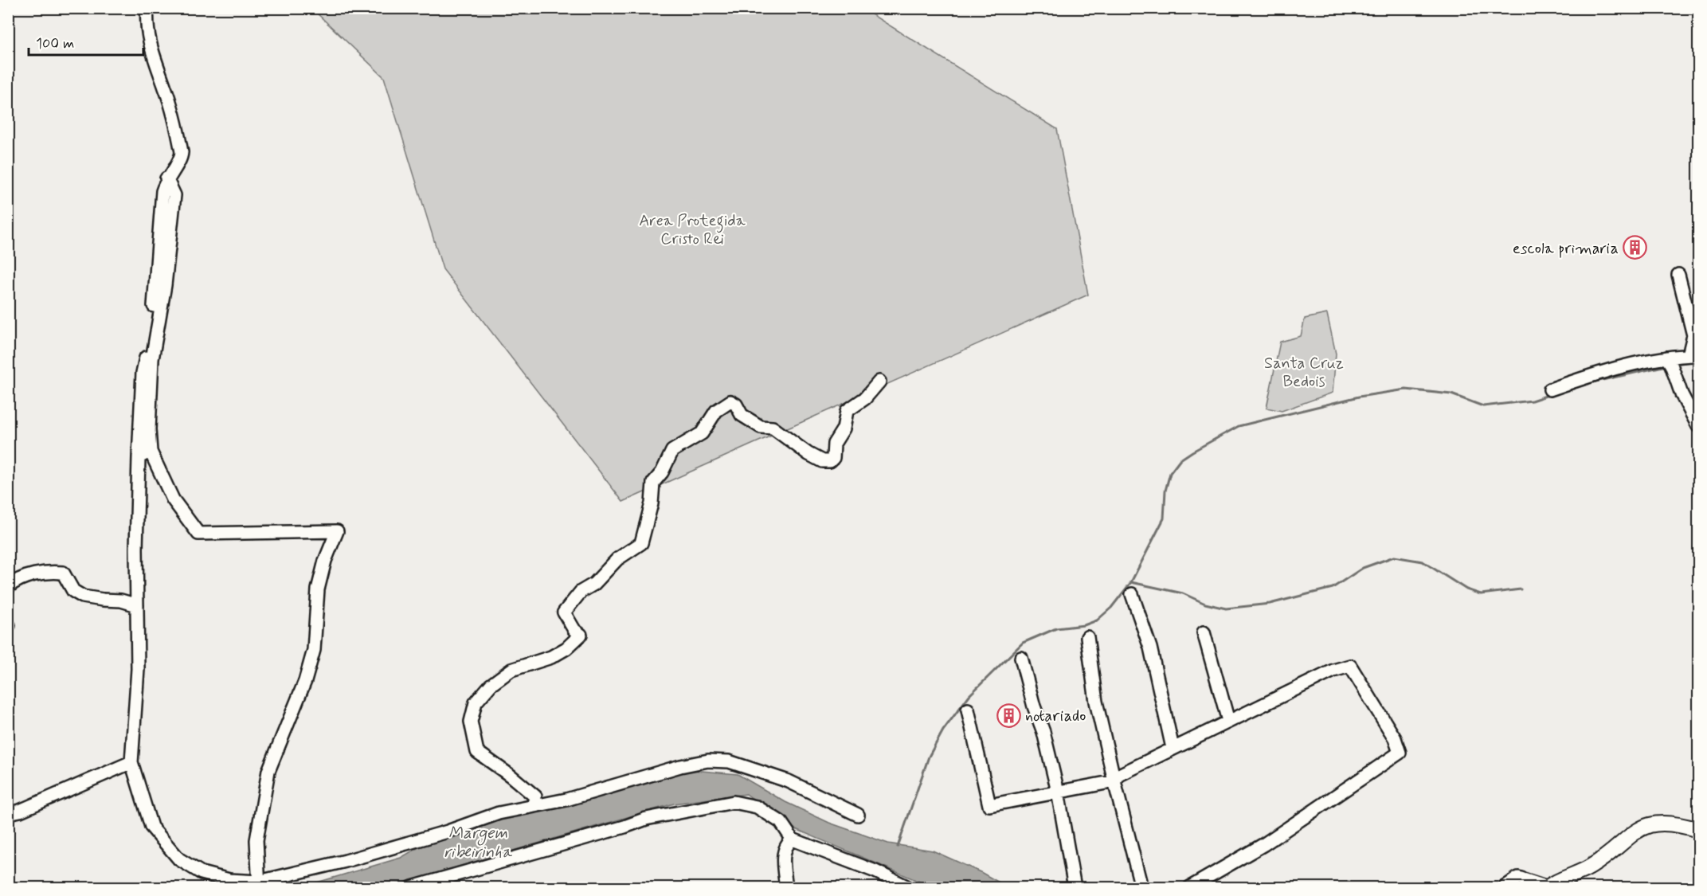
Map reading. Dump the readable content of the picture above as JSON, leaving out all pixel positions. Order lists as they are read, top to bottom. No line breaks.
{"water":["Margem ribeirinha"],"parks":["Area Protegida Cristo Rei","Santa Cruz Bedois"],"places":{"building":["escola primaria","notariado"]},"scale_bar":"100 m"}
